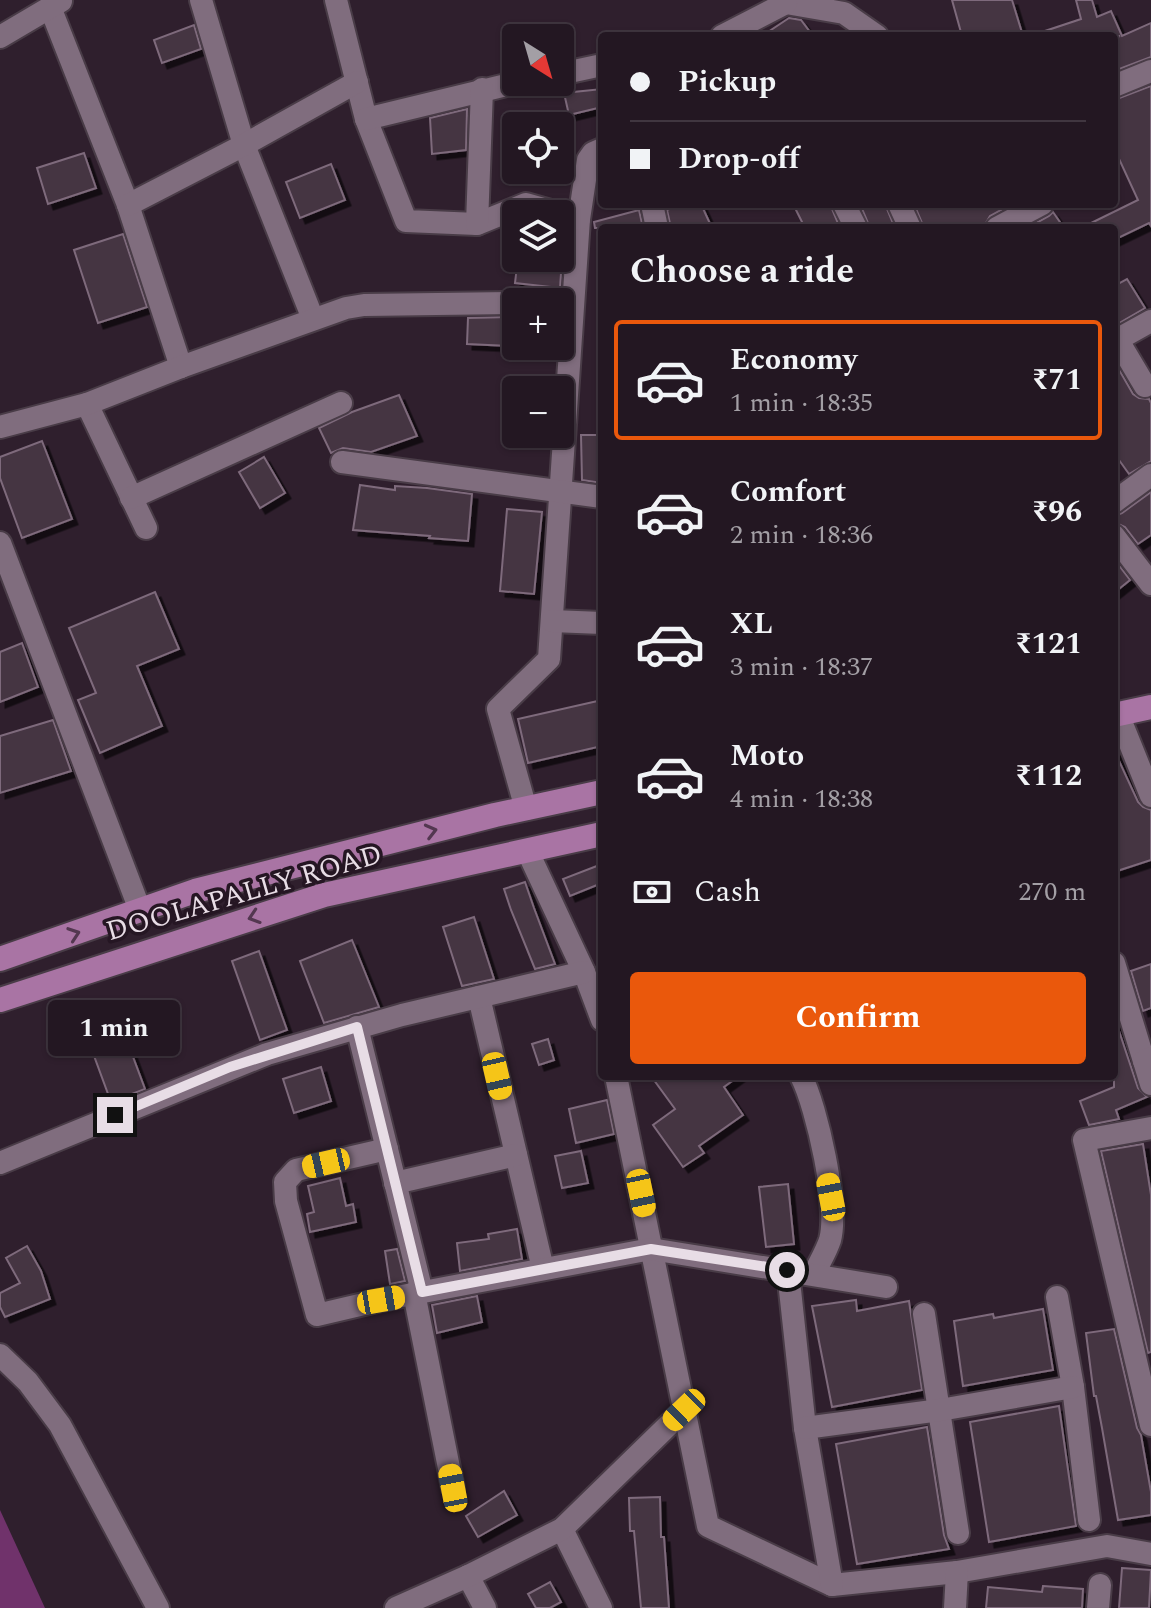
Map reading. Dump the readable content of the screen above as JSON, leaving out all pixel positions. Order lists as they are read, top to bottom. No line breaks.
{"streets":{"main road":["DOOLAPALLY ROAD"]},"north":"bottom right","page":{"map_buttons":["+","−"],"banner":["Pickup","Drop-off"],"heading":"Choose a ride","list":[{"name":"Economy","note":"1 min · 18:35","value":"₹71"},{"name":"Comfort","note":"2 min · 18:36","value":"₹96"},{"name":"XL","note":"3 min · 18:37","value":"₹121"},{"name":"Moto","note":"4 min · 18:38","value":"₹112"}],"pay":["Cash","270 m"],"buttons":"Confirm","bubble":"1 min"}}
